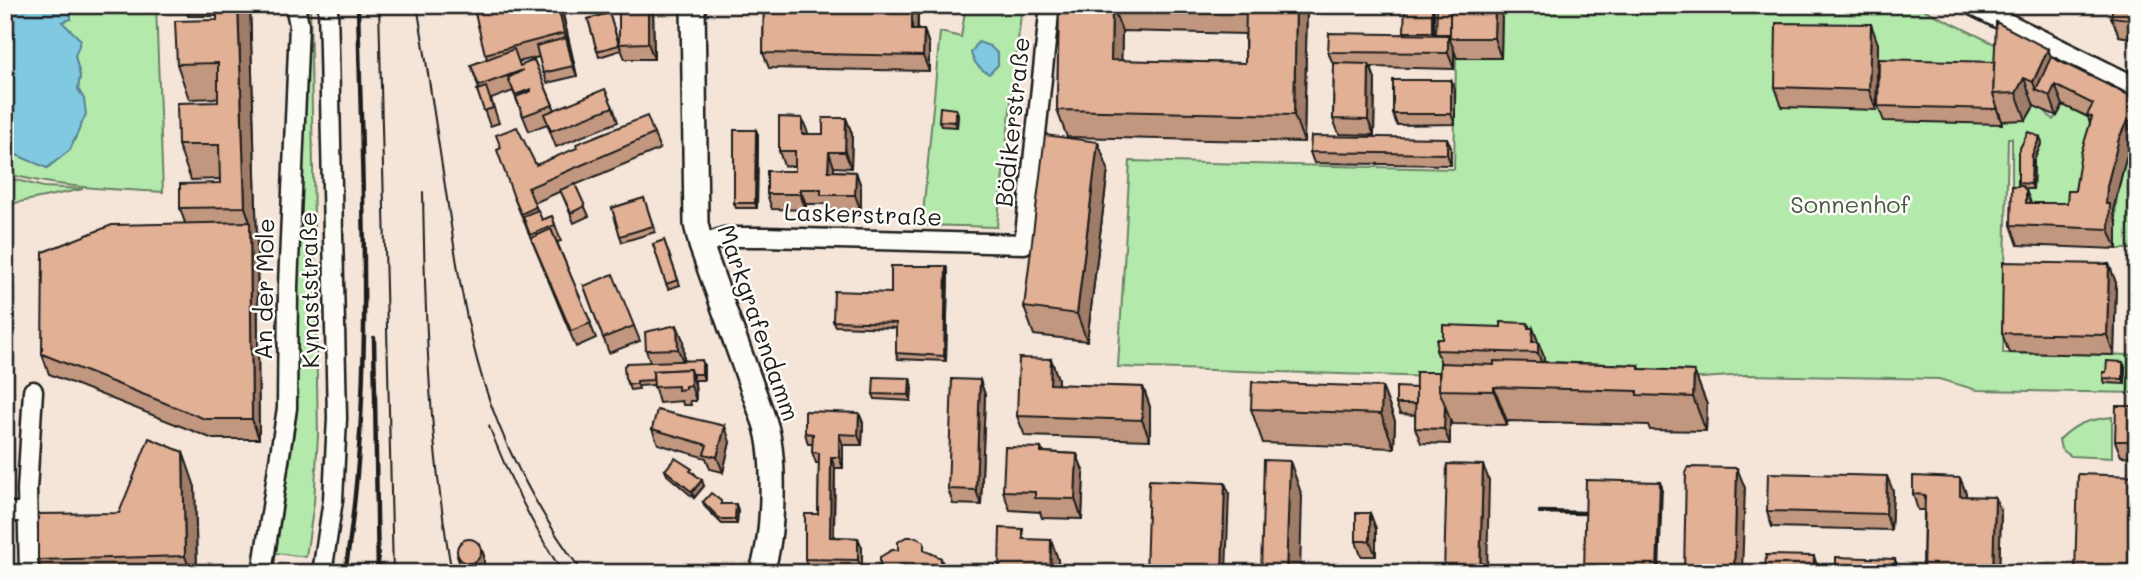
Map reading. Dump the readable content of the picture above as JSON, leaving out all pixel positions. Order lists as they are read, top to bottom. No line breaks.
{"streets":{"main road":["Markgrafendamm"],"street":["Bödikerstraße","Laskerstraße","An der Mole","Kynaststraße"]},"crossings":[["Bödikerstraße","Laskerstraße"],["Laskerstraße","Markgrafendamm"]],"parks":["Sonnenhof"]}
